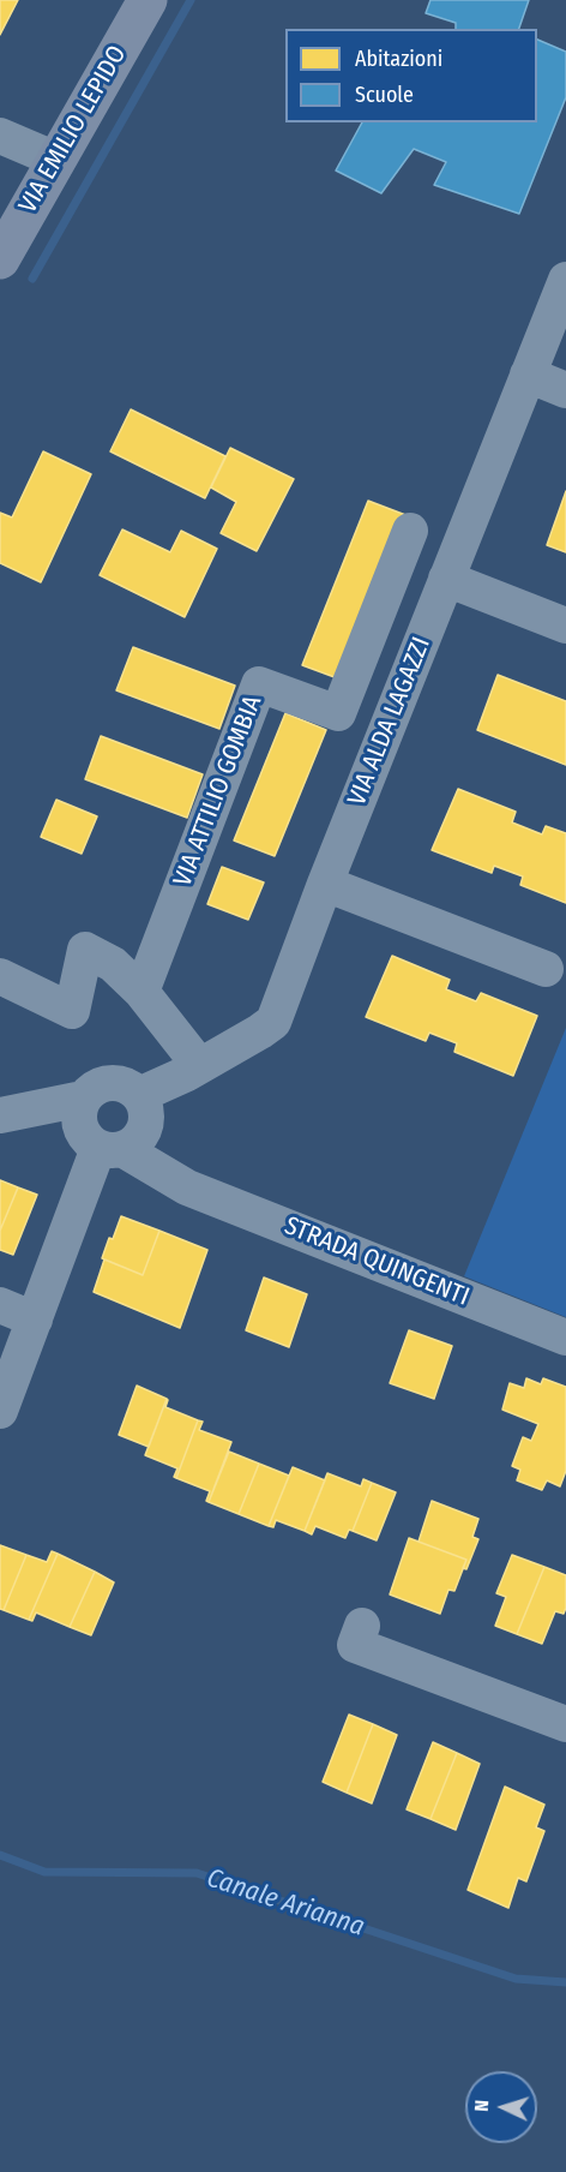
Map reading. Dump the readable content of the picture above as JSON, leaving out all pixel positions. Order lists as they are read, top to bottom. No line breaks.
{"streets":{"main road":["VIA EMILIO LEPIDO"],"street":["VIA ALDA LAGAZZI","VIA ATTILIO GOMBIA","STRADA QUINGENTI"]},"crossings":[["VIA ALDA LAGAZZI","STRADA QUINGENTI"]],"water":["Canale Arianna"],"legend":["Abitazioni","Scuole"],"north":"left"}
